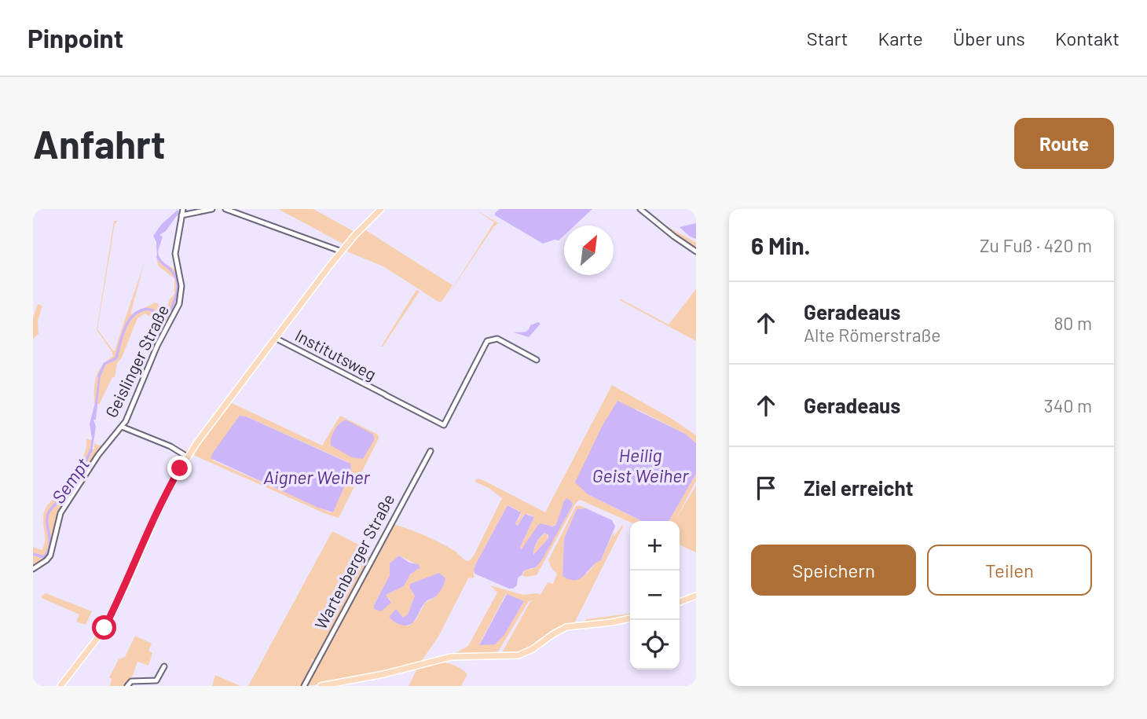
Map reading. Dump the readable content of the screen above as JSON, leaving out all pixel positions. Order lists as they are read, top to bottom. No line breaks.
{"streets":{"street":["Institutsweg","Geislinger Straße","Wartenberger Straße"]},"water":["Heilig Geist Weiher","Aigner Weiher","Sempt"],"north":"top right","page":{"header":"Pinpoint","nav":["Start","Karte","Über uns","Kontakt"],"buttons":["Route",["Speichern","Teilen"]],"title":"Anfahrt","heading":["6 Min.","Zu Fuß · 420 m"],"list":[["Geradeaus","Alte Römerstraße","80 m"],["Geradeaus","340 m"],"Ziel erreicht"],"map_buttons":["+","−"]}}
